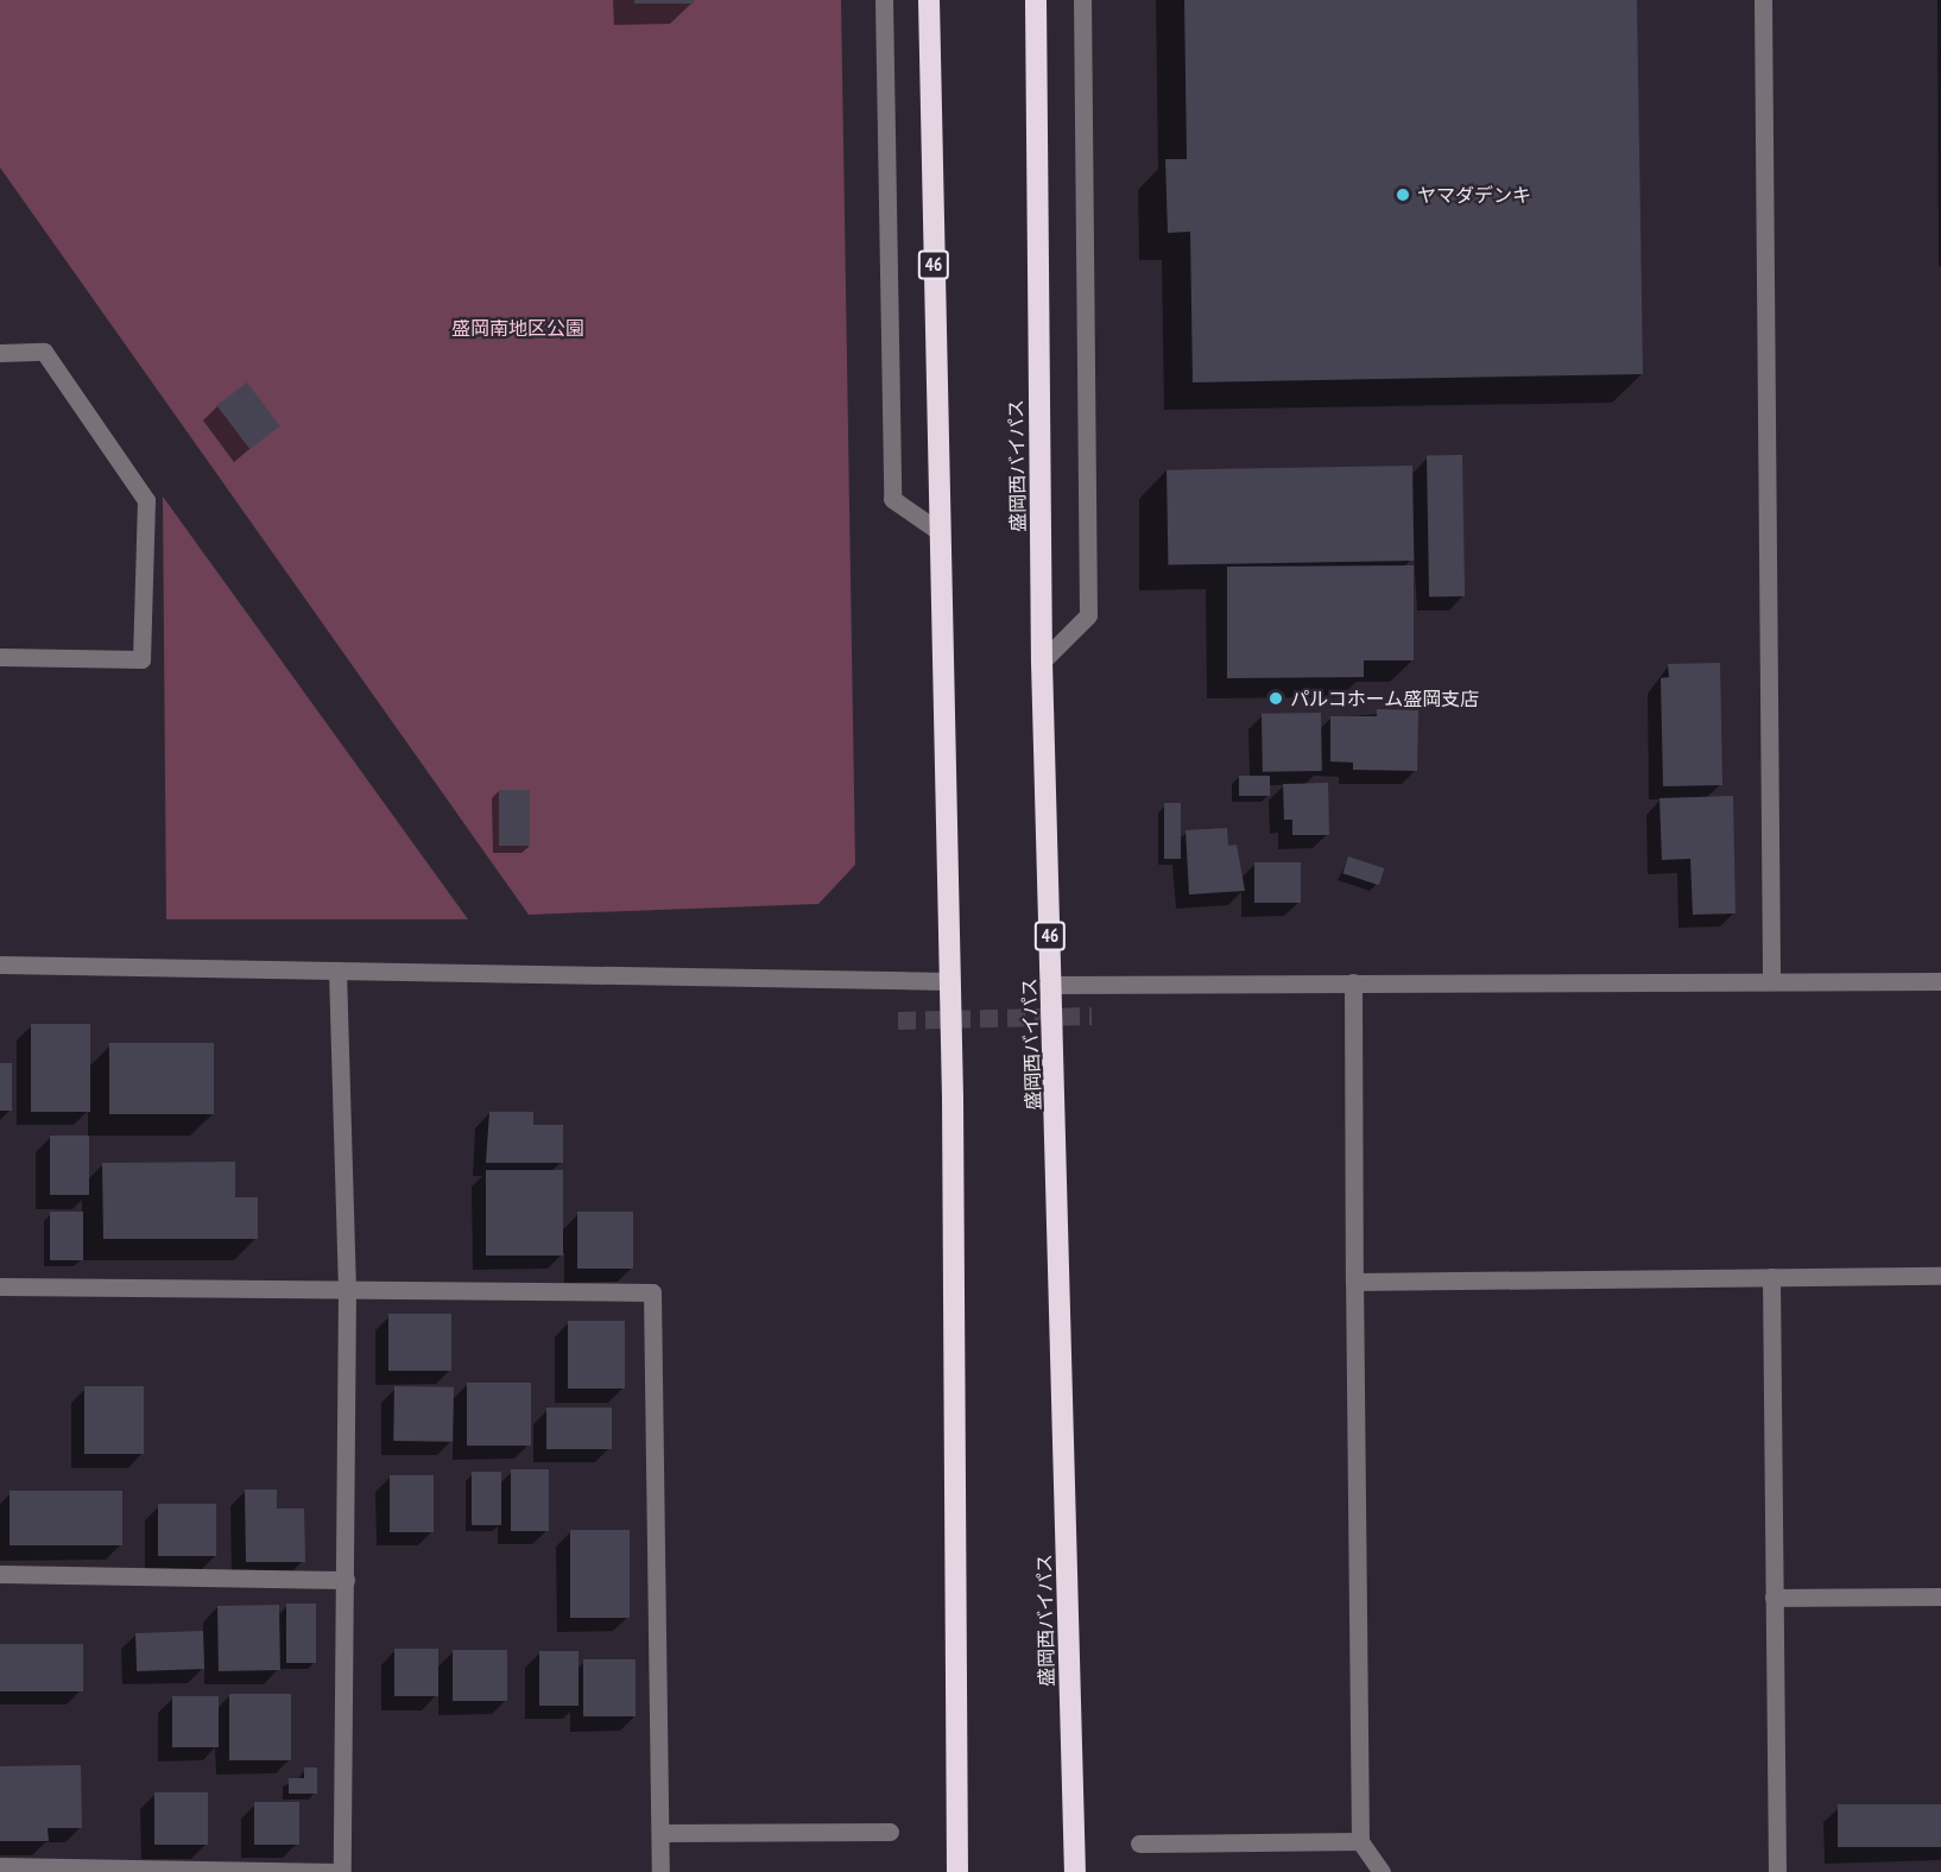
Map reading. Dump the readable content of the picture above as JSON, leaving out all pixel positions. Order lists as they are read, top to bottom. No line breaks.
{"streets":{"highway":["46","盛岡西バイパス"]},"parks":["盛岡南地区公園"],"places":["ヤマダデンキ","パルコホーム盛岡支店"]}
